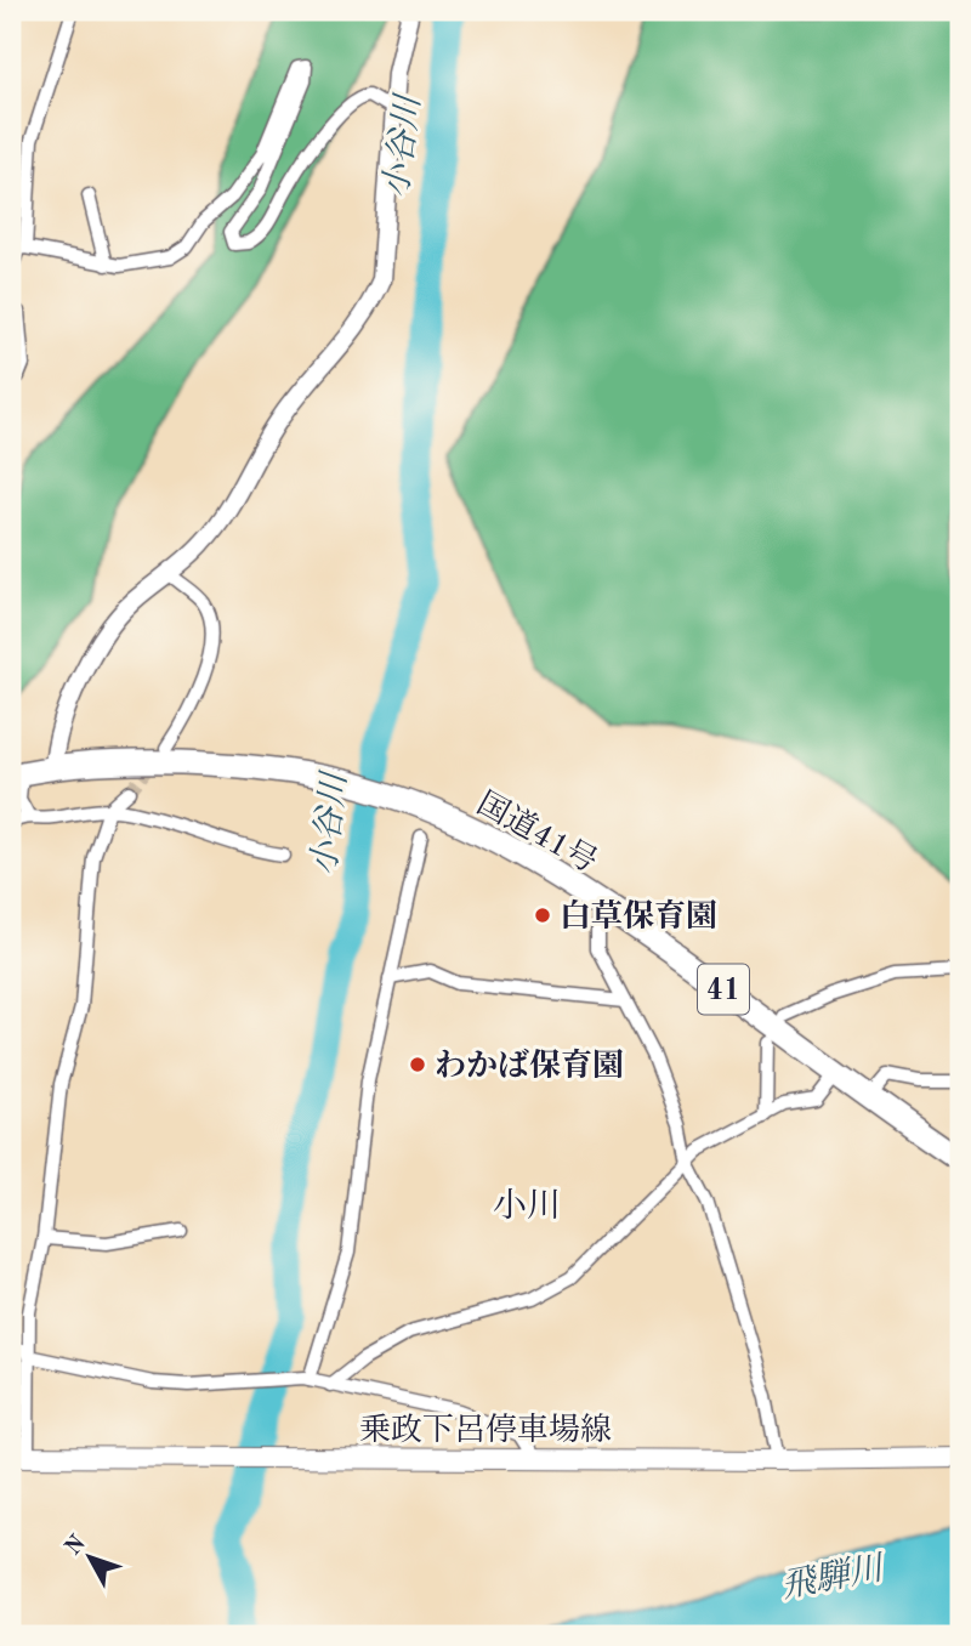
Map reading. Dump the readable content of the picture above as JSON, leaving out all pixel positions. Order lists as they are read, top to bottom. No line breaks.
{"streets":{"highway":["国道41号","41"],"main road":["乗政下呂停車場線"]},"districts":["小川"],"water":["小谷川","飛騨川"],"places":["白草保育園","わかば保育園"],"north":"top left"}
